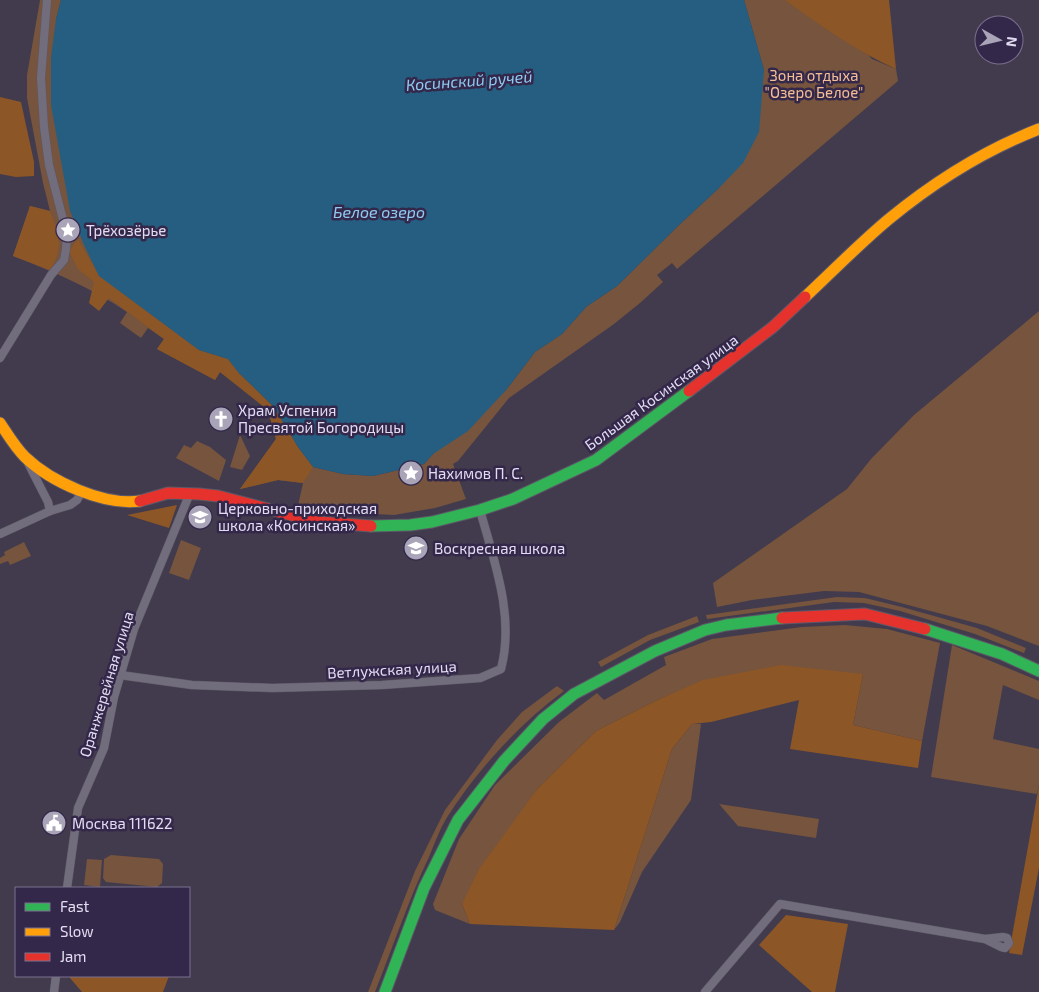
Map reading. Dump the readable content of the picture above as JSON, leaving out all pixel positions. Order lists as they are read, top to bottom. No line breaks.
{"streets":{"street":["Большая Косинская улица","Ветлужская улица","Оранжерейная улица"]},"crossings":[["Большая Косинская улица","Ветлужская улица"],["Большая Косинская улица","Оранжерейная улица"],["Ветлужская улица","Оранжерейная улица"]],"water":["Косинский ручей","Белое озеро"],"parks":["Зона отдыха \"Озеро Белое\""],"places":{"place":["Трёхозёрье","Нахимов П. С."],"church":["Храм Успения Пресвятой Богородицы"],"school or university":["Церковно-приходская школа «Косинская»","Воскресная школа"],"public building":["Москва 111622"]},"legend":["Fast","Slow","Jam"],"north":"right"}
